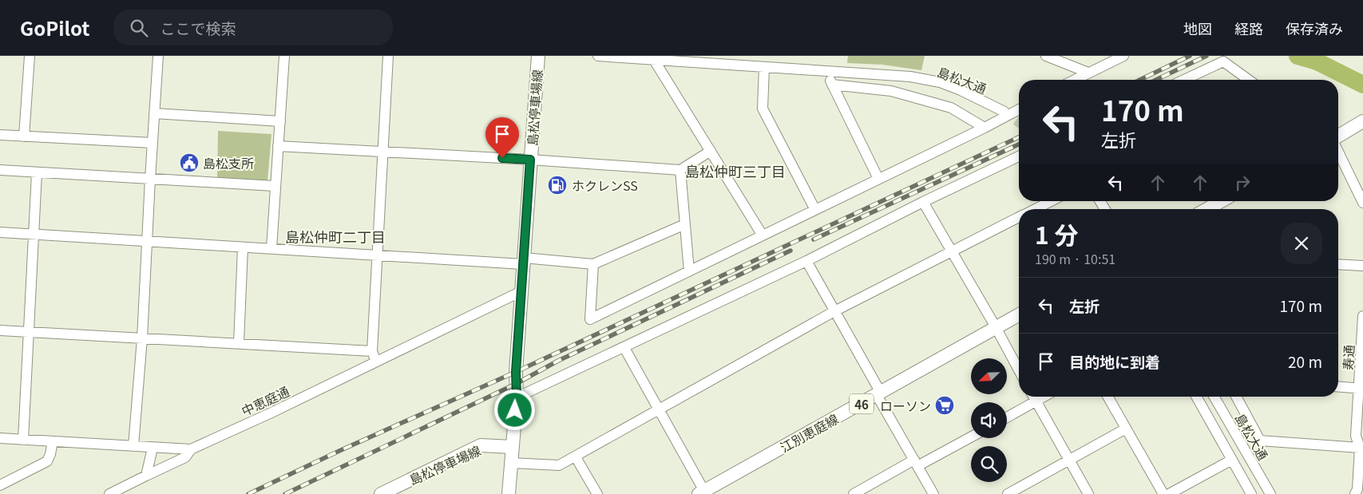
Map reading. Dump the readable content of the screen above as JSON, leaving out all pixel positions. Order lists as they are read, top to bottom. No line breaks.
{"streets":{"main road":["島松停車場線","46","江別恵庭線"],"street":["島松大通","寿通","中恵庭通"]},"crossings":[["島松停車場線","中恵庭通"]],"districts":["島松仲町三丁目","島松仲町二丁目"],"places":{"public building":["島松支所"],"fuel station":["ホクレンSS"],"supermarket":["ローソン"]},"north":"bottom left","page":{"header":"GoPilot","search":"ここで検索","nav":["地図","経路","保存済み"],"turn":["170 m","左折"],"heading":["1 分","190 m · 10:51"],"list":[{"name":"左折","value":"170 m"},{"name":"目的地に到着","value":"20 m"}]}}
